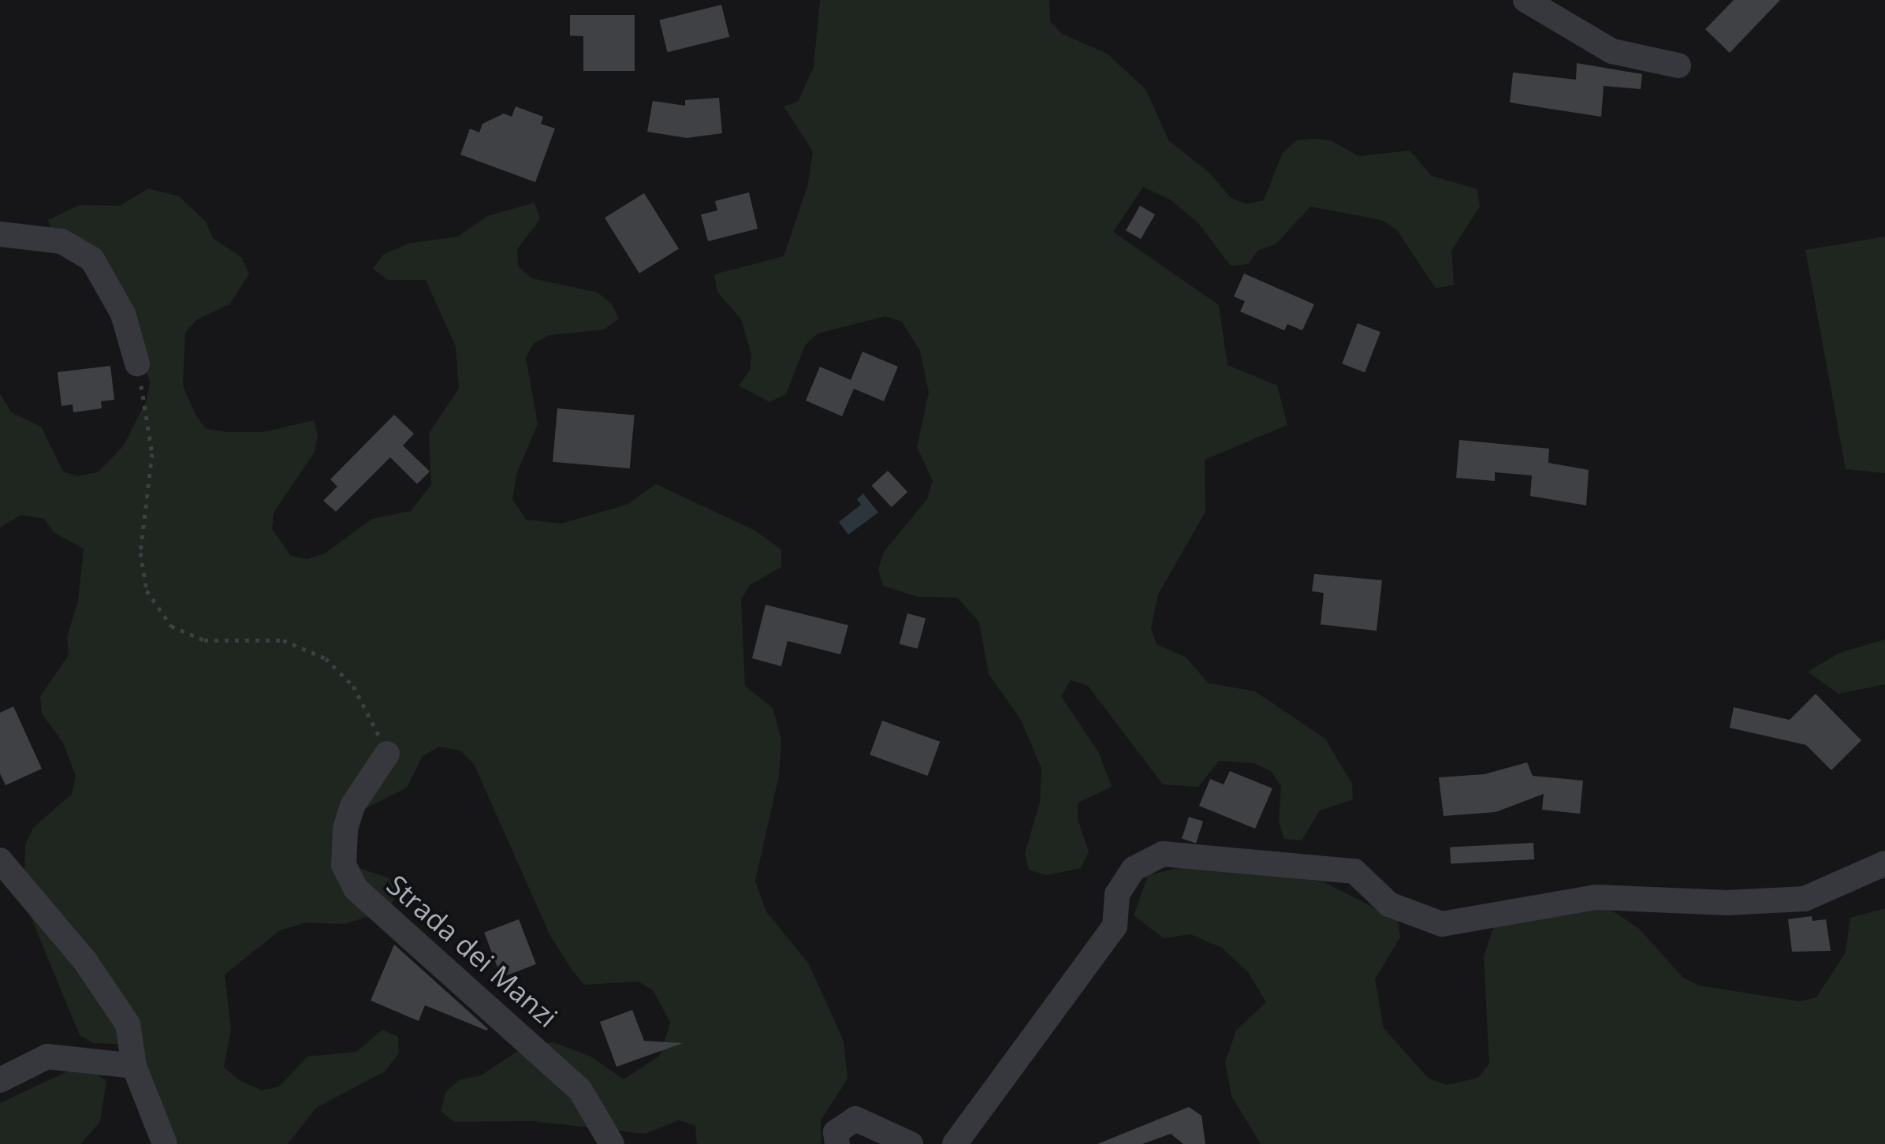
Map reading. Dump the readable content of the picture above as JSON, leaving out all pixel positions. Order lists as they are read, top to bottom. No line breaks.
{"streets":{"street":["Strada dei Manzi"]}}
